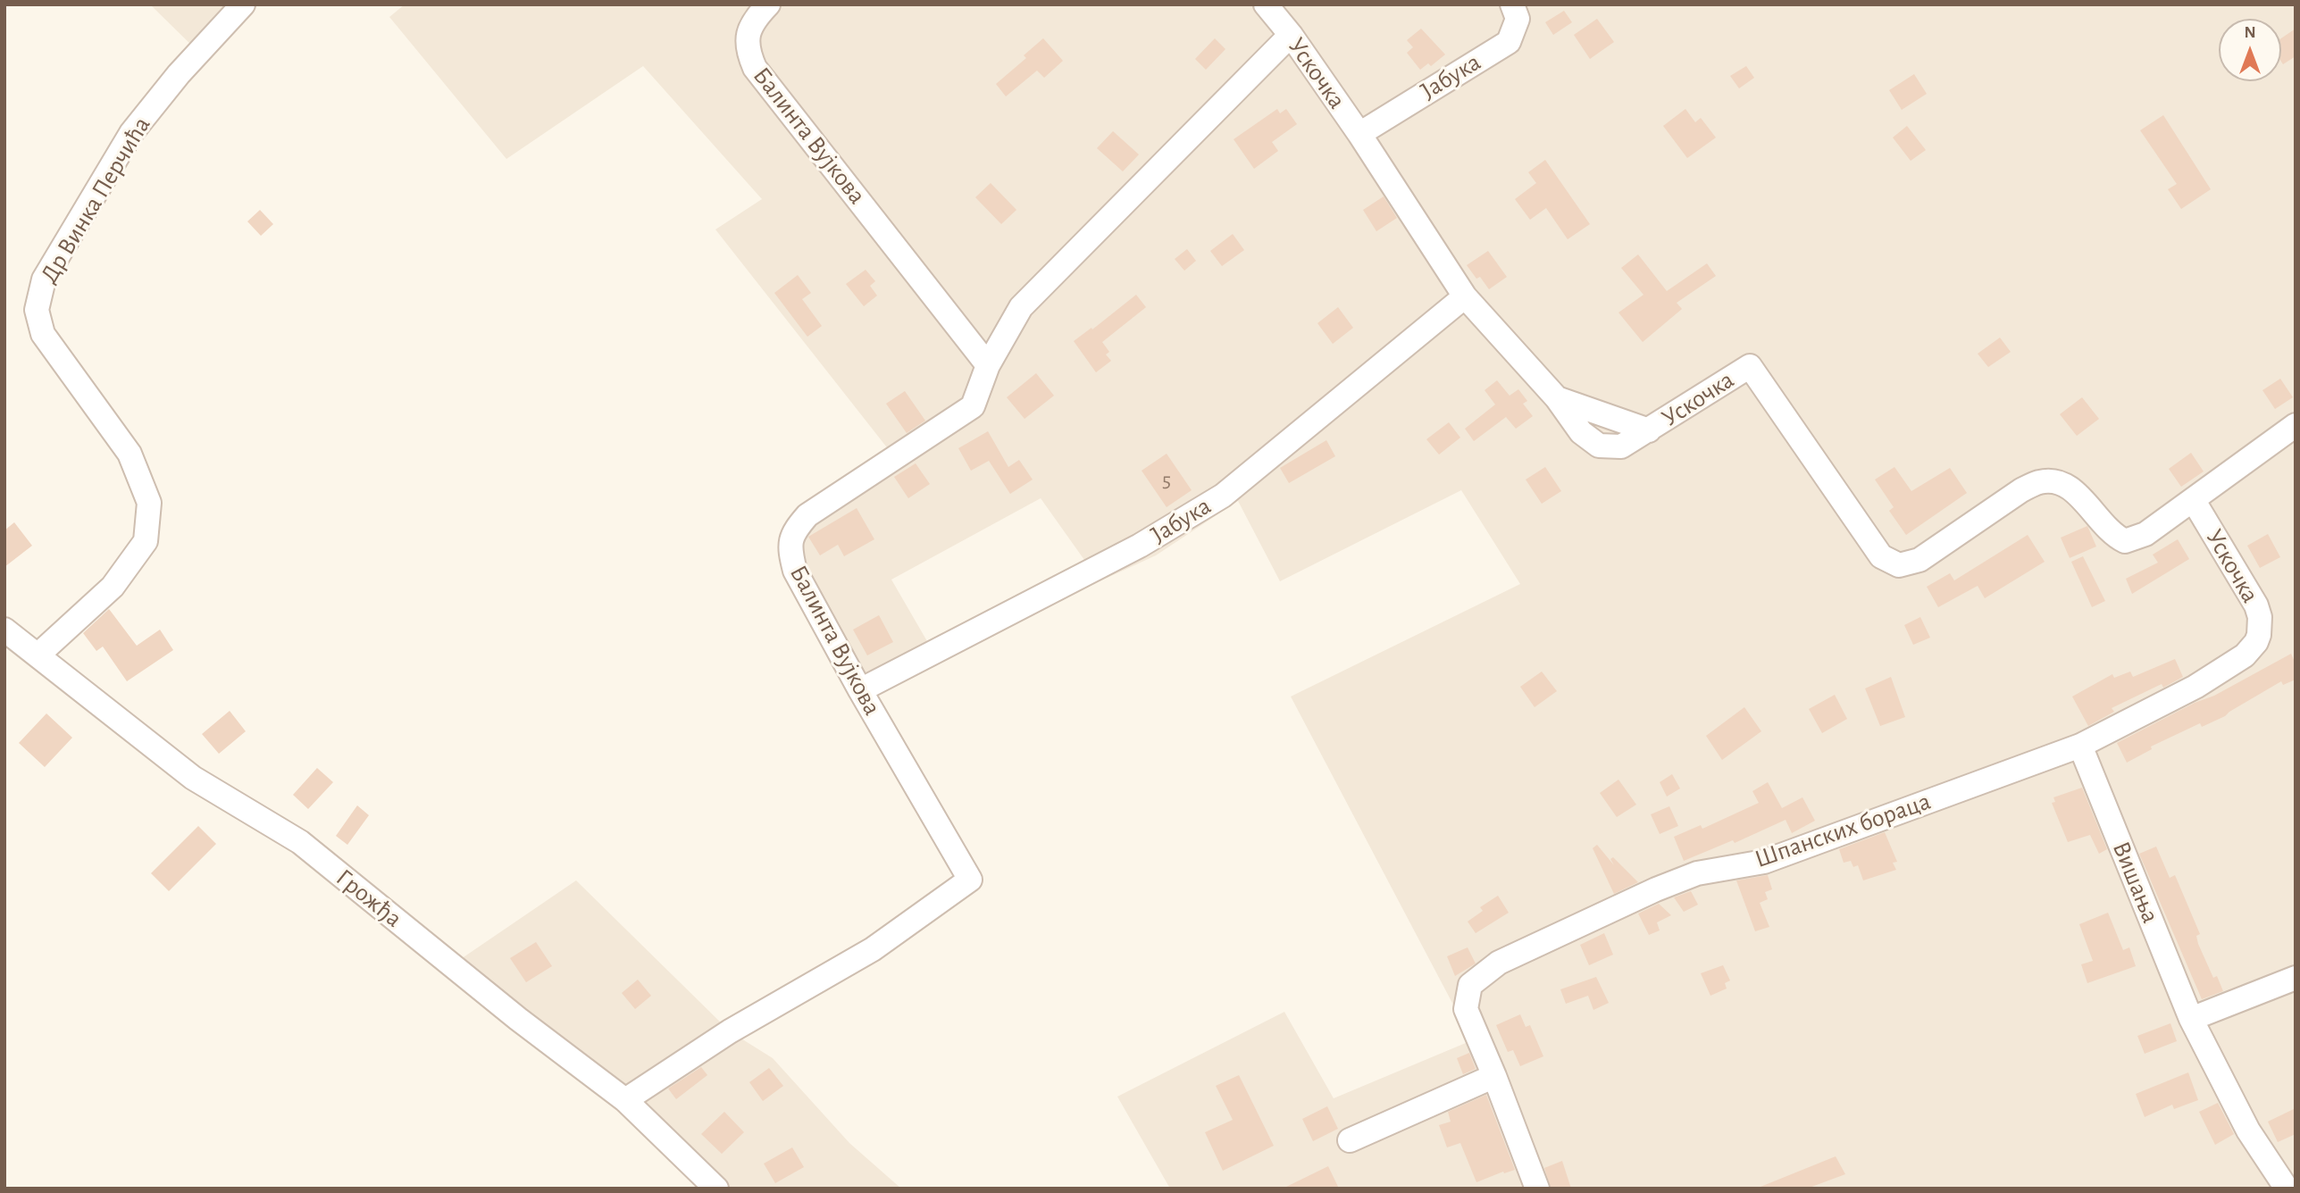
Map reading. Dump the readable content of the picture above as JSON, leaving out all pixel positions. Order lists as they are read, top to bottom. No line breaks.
{"streets":{"street":["Ускочка","Јабука","Балинта Вујкова","Др Винка Перчића","Шпанских бораца","Вишања","Грожђа"]},"crossings":[["Ускочка","Јабука"],["Ускочка","Шпанских бораца"],["Јабука","Балинта Вујкова"],["Балинта Вујкова","Грожђа"],["Др Винка Перчића","Грожђа"],["Шпанских бораца","Вишања"]],"house_numbers":["5"],"north":"top"}
